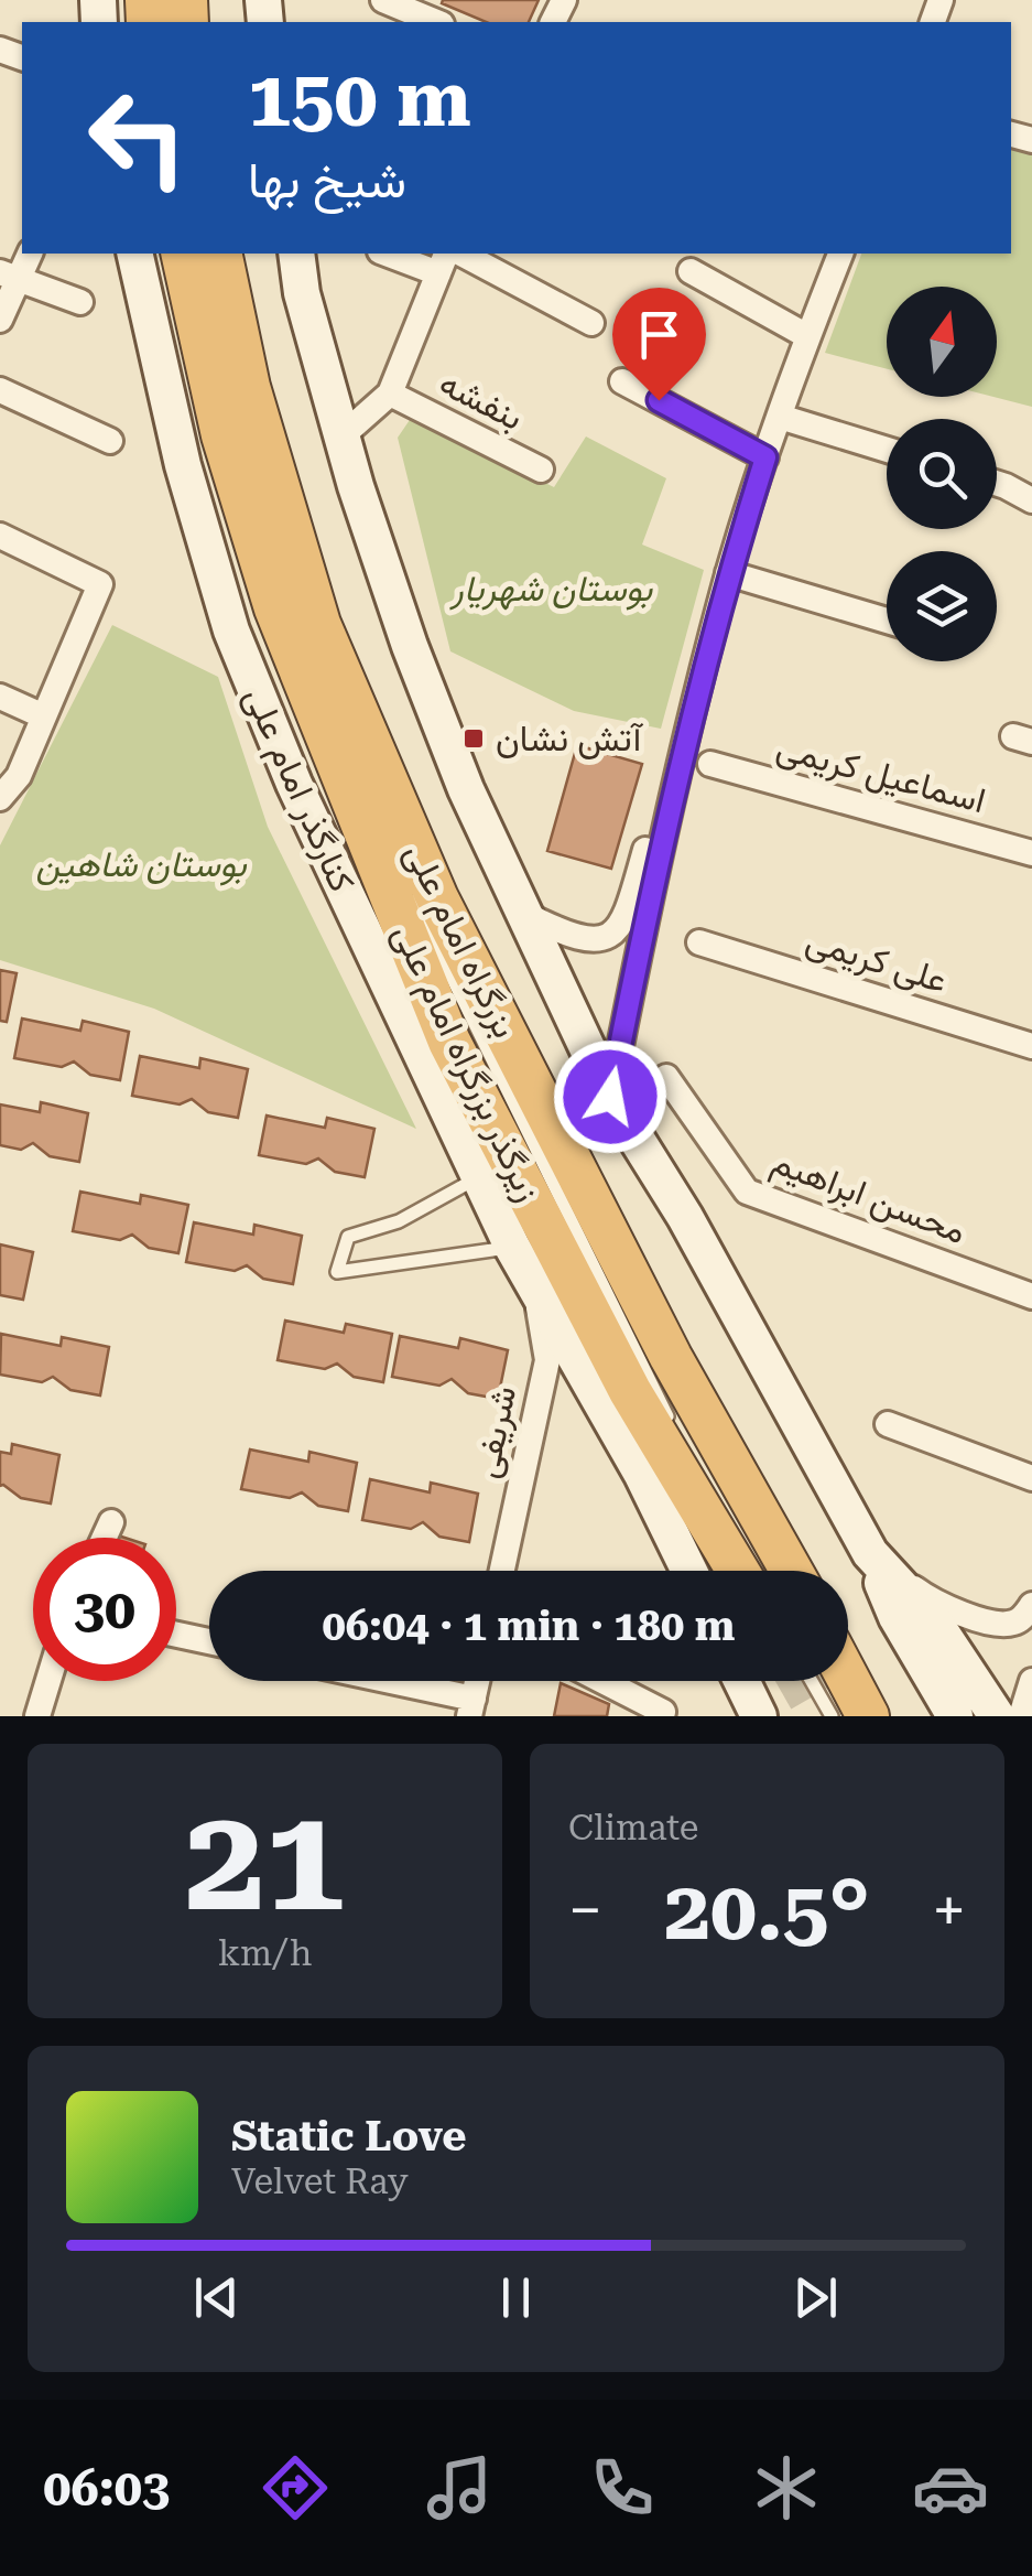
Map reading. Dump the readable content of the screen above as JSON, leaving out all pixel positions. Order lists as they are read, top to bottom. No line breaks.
{"streets":{"highway":["بزرگراه امام علی","زیرگذر بزرگراه امام علی"],"main road":["کنارگذر امام علی"],"street":["بنفشه","اسماعیل کریمی","علی کریمی","محسن ابراهیم","شریفی"]},"crossings":[["کنارگذر امام علی","شریفی"]],"parks":["بوستان شهریار","بوستان شاهین"],"places":{"transit":["آتش نشان"]},"north":"top","page":{"turn":["150 m","شیخ بها"],"limit":"30","trip":"06:04 · 1 min · 180 m","tile":[["21","km/h"],"Climate"],"heat":["−","20.5°","+"],"song":["Static Love","Velvet Ray"],"tabs":"06:03"}}
